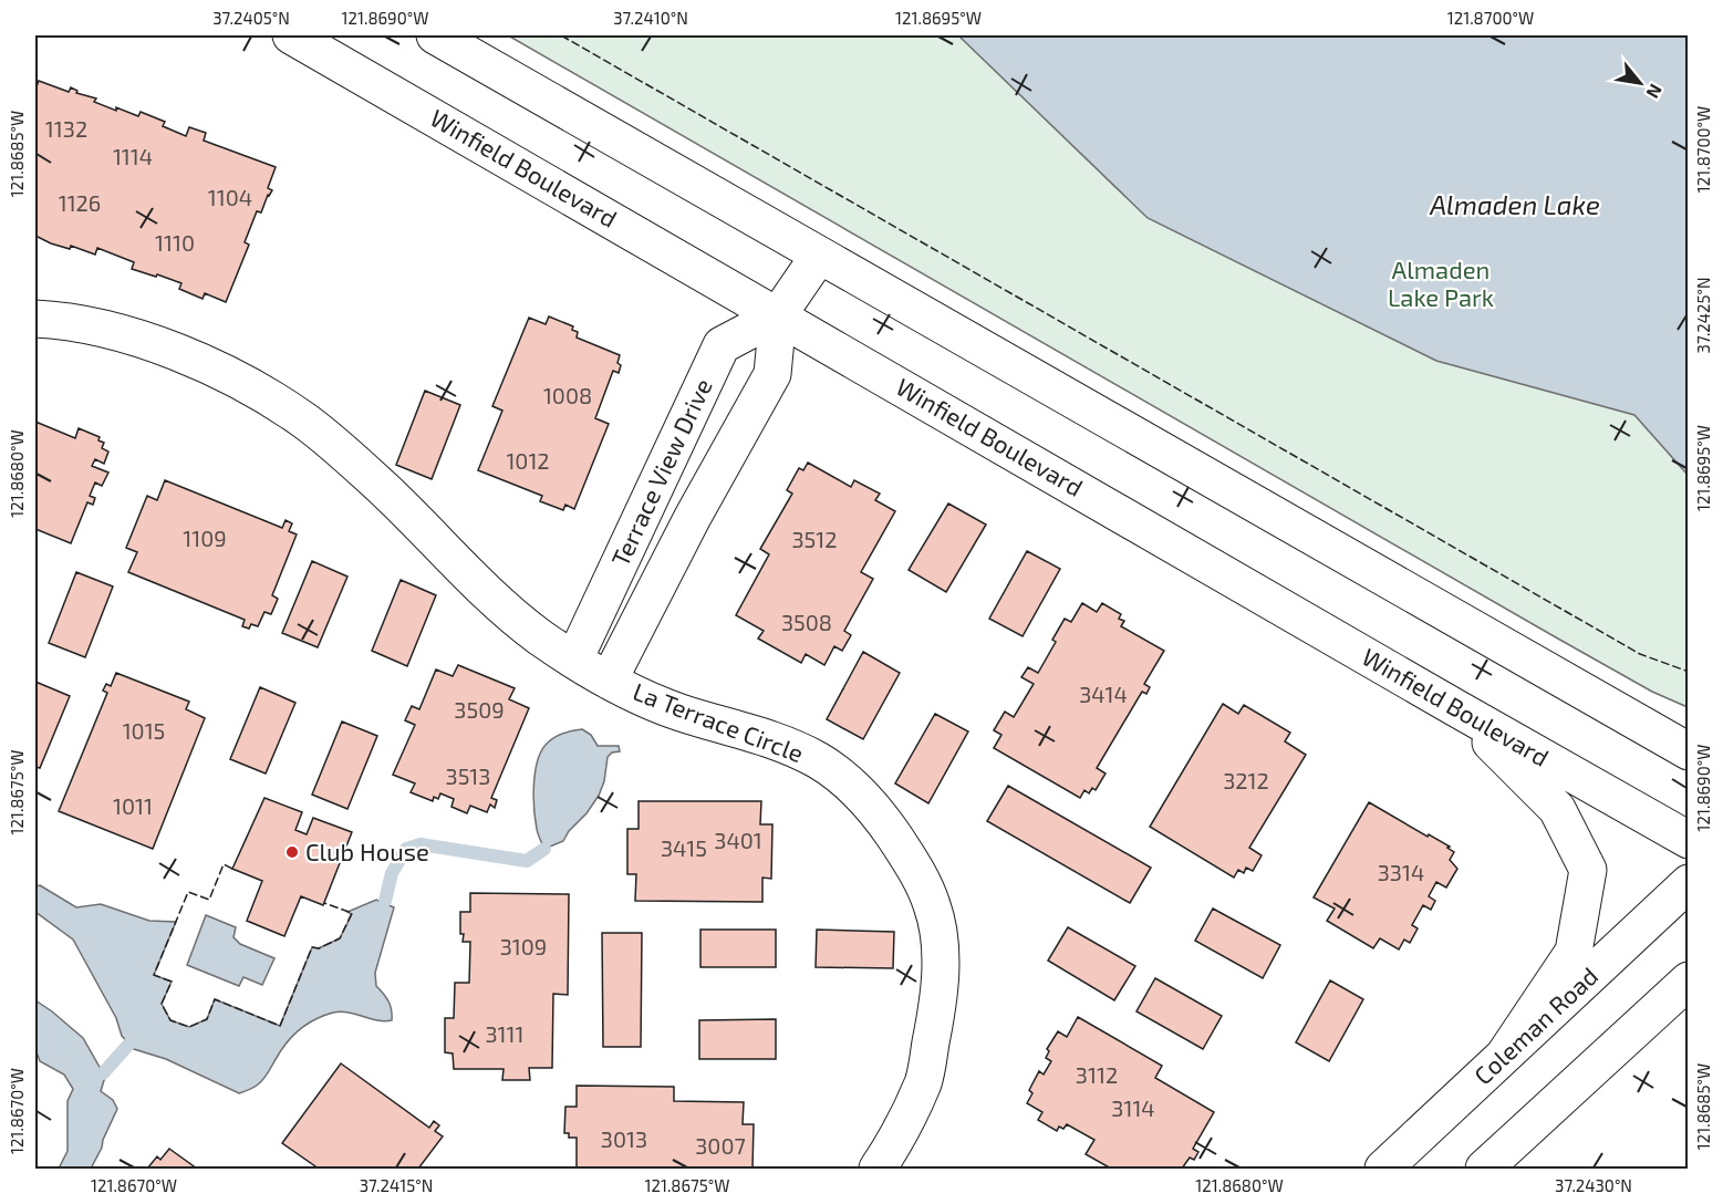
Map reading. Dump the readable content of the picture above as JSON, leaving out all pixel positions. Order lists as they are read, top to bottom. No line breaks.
{"streets":{"street":["Winfield Boulevard","Terrace View Drive","La Terrace Circle","Coleman Road"]},"crossings":[["Winfield Boulevard","Terrace View Drive"],["Terrace View Drive","La Terrace Circle"]],"water":["Almaden Lake"],"parks":["Almaden Lake Park"],"places":["Club House"],"house_numbers":["1132","1114","1104","1126","1110","1008","1012","1109","3512","3508","3414","3509","1015","3513","3212","1011","3401","3415","3314","3109","3111","3112","3114","3013","3007"],"north":"bottom right","coordinates":["37.2405°N","121.8690°W","37.2410°N","121.8695°W","121.8700°W","121.8685°W","37.2425°N","121.8680°W","121.8675°W","121.8670°W","37.2415°N","37.2430°N"]}
